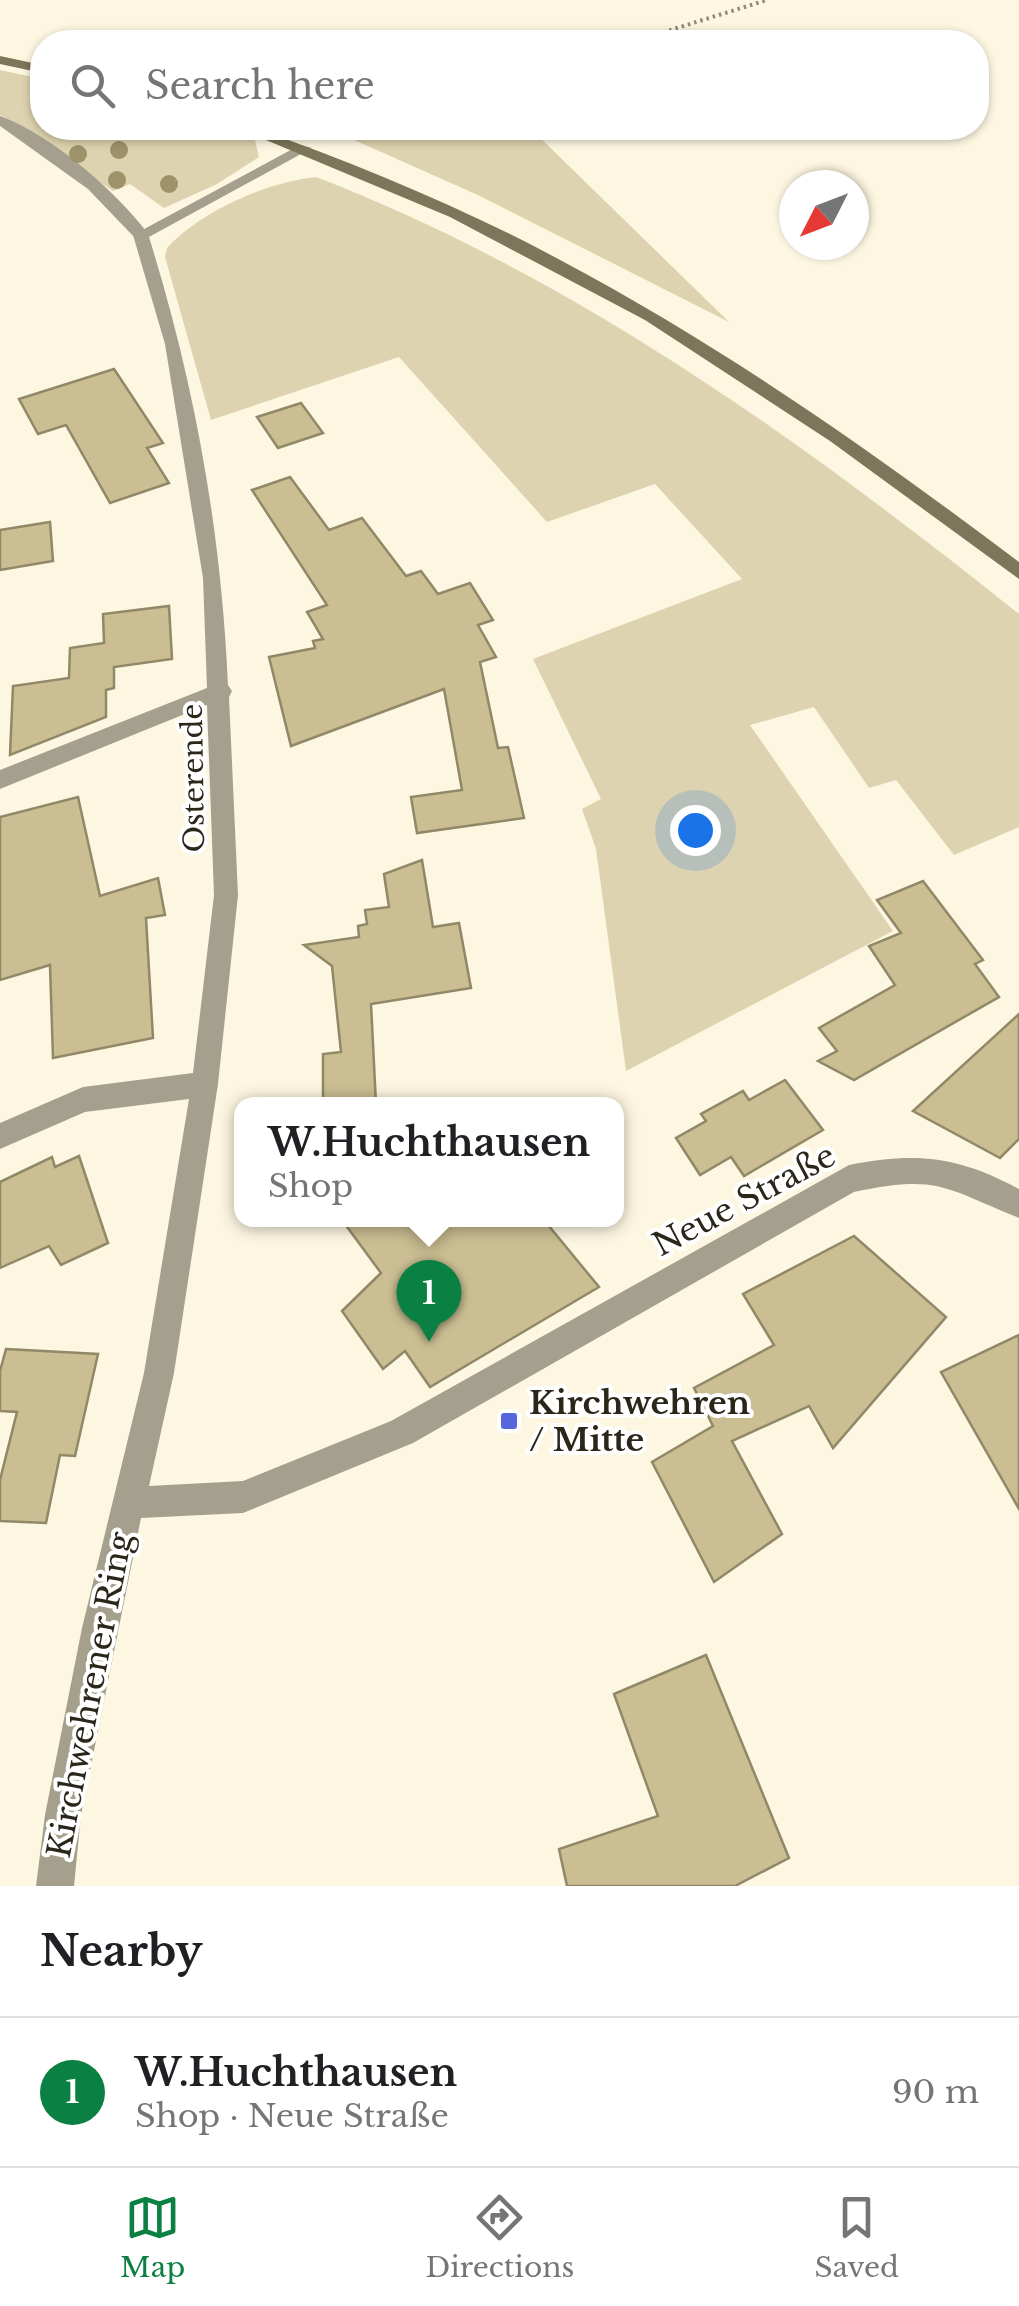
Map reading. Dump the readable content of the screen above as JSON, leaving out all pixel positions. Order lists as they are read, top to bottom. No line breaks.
{"streets":{"street":["Osterende","Neue Straße","Kirchwehrener Ring"]},"crossings":[["Osterende","Neue Straße"],["Osterende","Kirchwehrener Ring"],["Neue Straße","Kirchwehrener Ring"]],"places":{"transit":["Kirchwehren / Mitte"]},"north":"bottom left","page":{"search":"Search here","popup":["W.Huchthausen","Shop"],"pins":"1","heading":"Nearby","list":[{"mark":"1","name":"W.Huchthausen","note":"Shop · Neue Straße","value":"90 m"}],"nav":["Map","Directions","Saved"]}}
